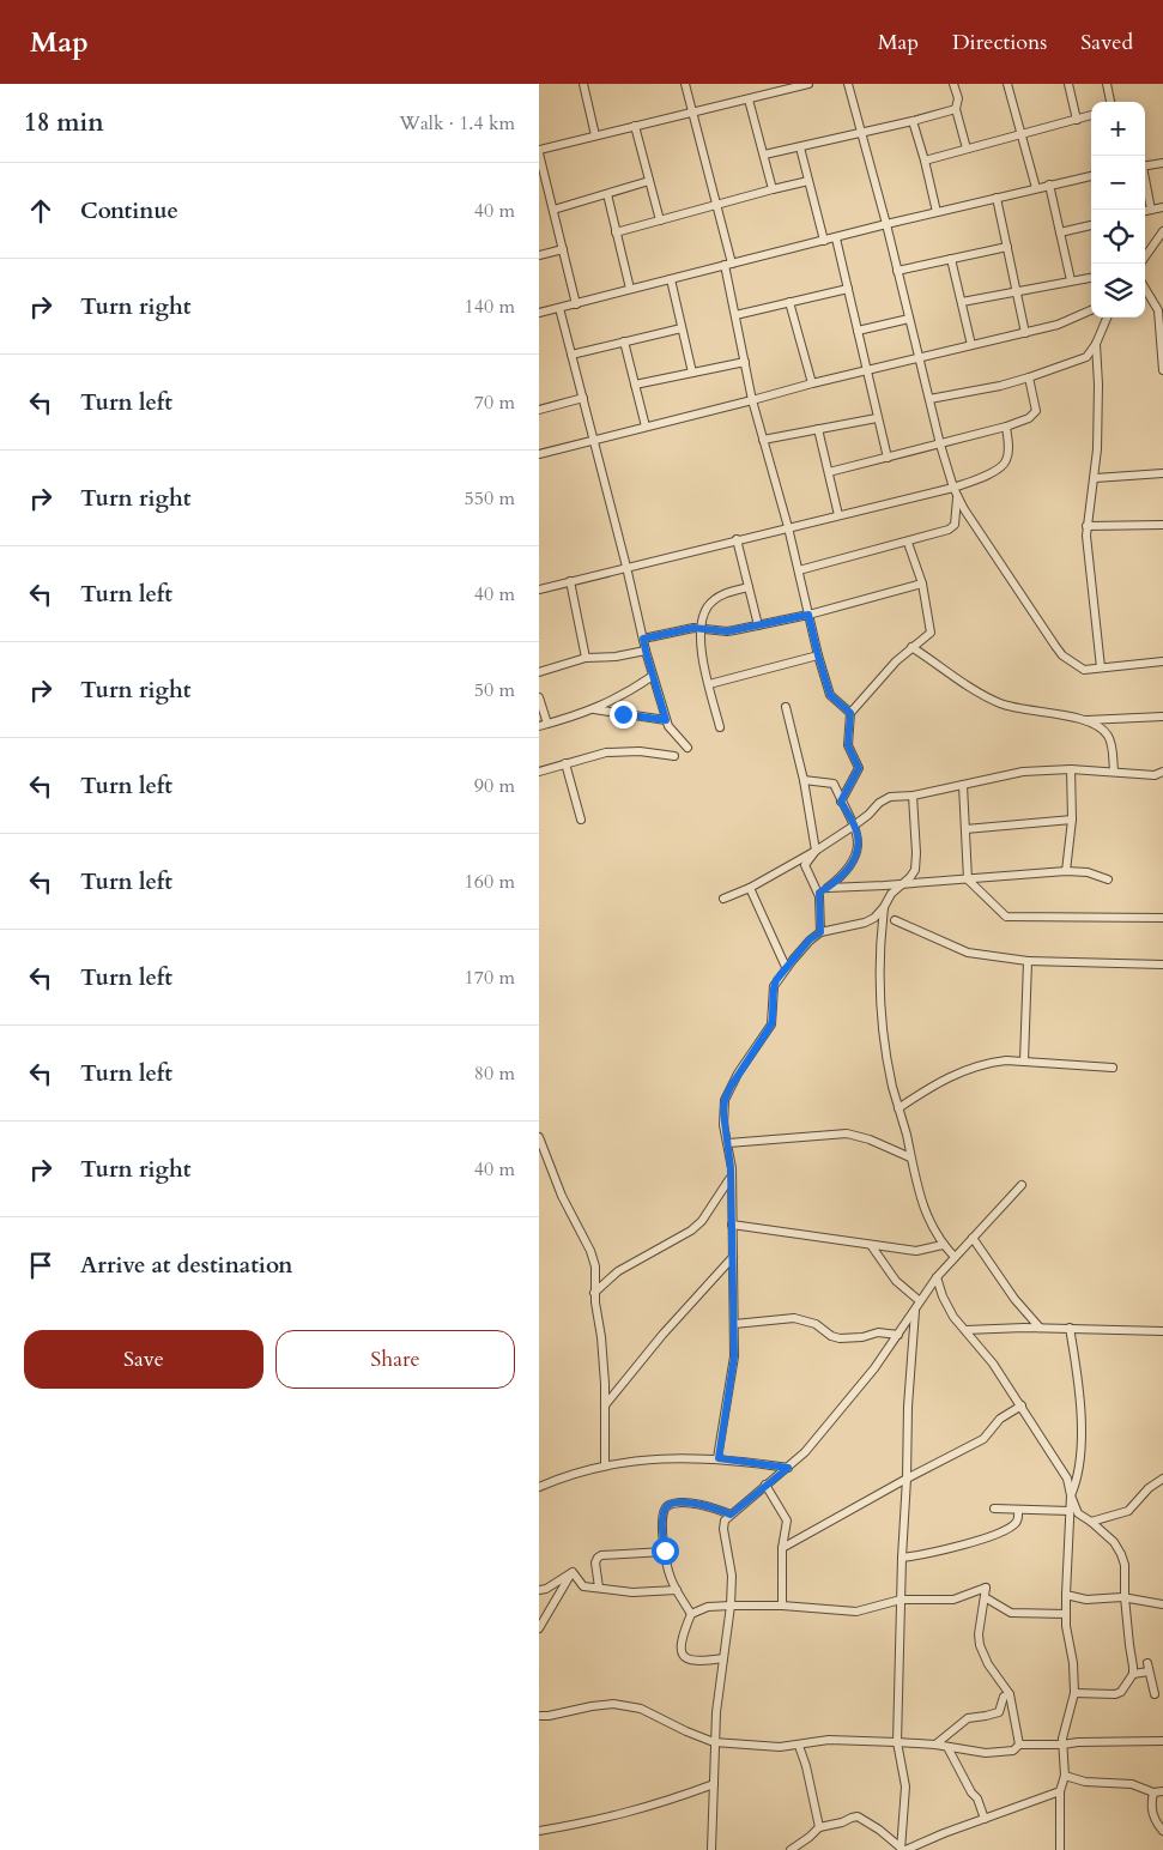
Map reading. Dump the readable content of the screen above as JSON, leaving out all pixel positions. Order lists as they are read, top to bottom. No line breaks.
{"page":{"header":"Map","nav":["Map","Directions","Saved"],"heading":["18 min","Walk · 1.4 km"],"map_buttons":["+","−"],"list":[["Continue","40 m"],["Turn right","140 m"],["Turn left","70 m"],["Turn right","550 m"],["Turn left","40 m"],["Turn right","50 m"],["Turn left","90 m"],["Turn left","160 m"],["Turn left","170 m"],["Turn left","80 m"],["Turn right","40 m"],"Arrive at destination"],"buttons":["Save","Share"]}}
